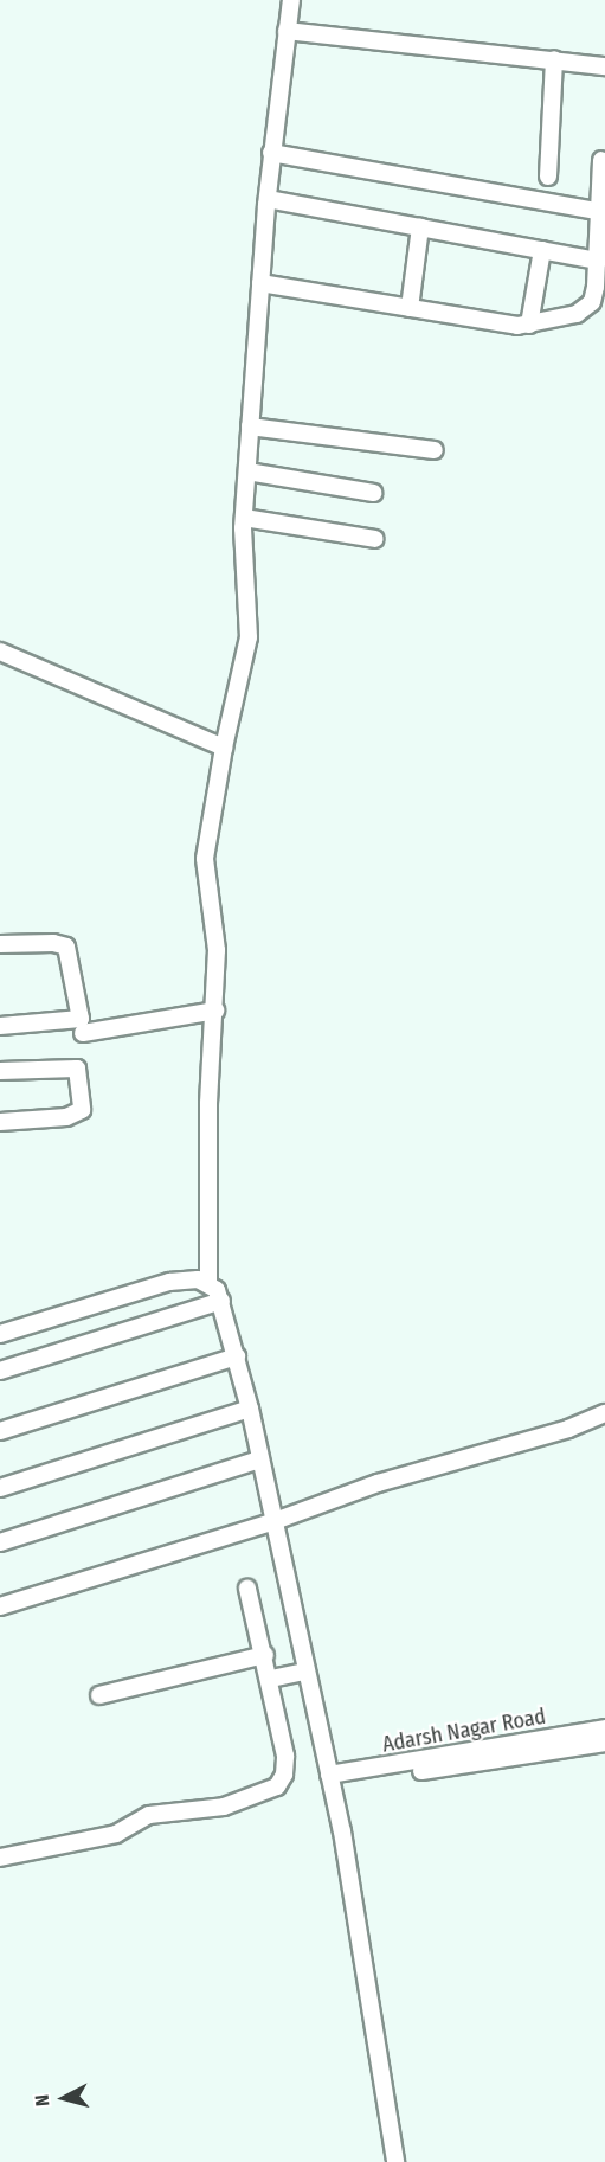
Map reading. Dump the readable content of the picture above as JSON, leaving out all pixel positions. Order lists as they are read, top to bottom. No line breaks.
{"streets":{"street":["Adarsh Nagar Road"]},"north":"left"}
